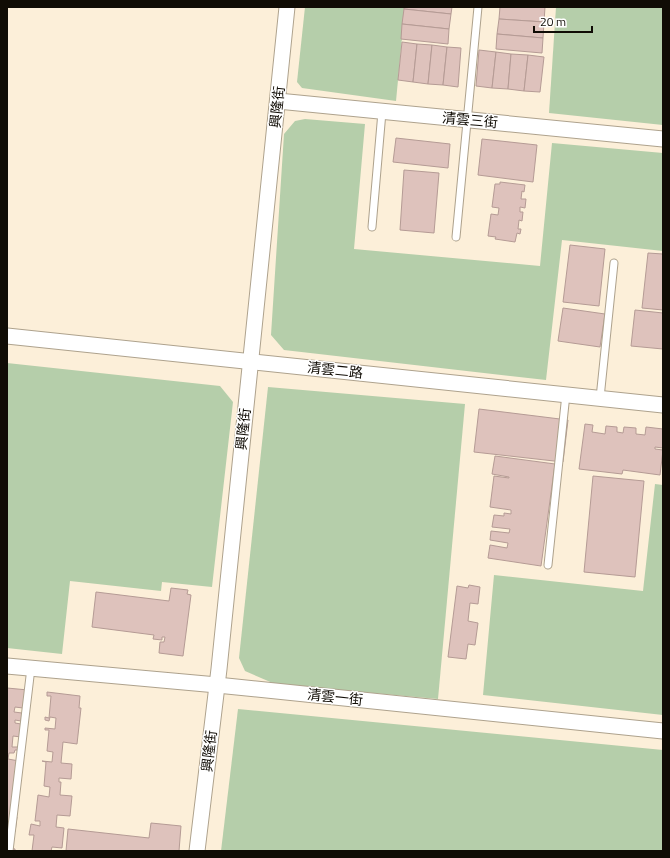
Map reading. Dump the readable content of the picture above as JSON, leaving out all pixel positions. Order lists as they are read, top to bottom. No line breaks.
{"streets":{"street":["興隆街","清雲三街","清雲二路","清雲一街"]},"crossings":[["興隆街","清雲三街"],["興隆街","清雲二路"],["興隆街","清雲一街"]],"scale_bar":"20 m"}
